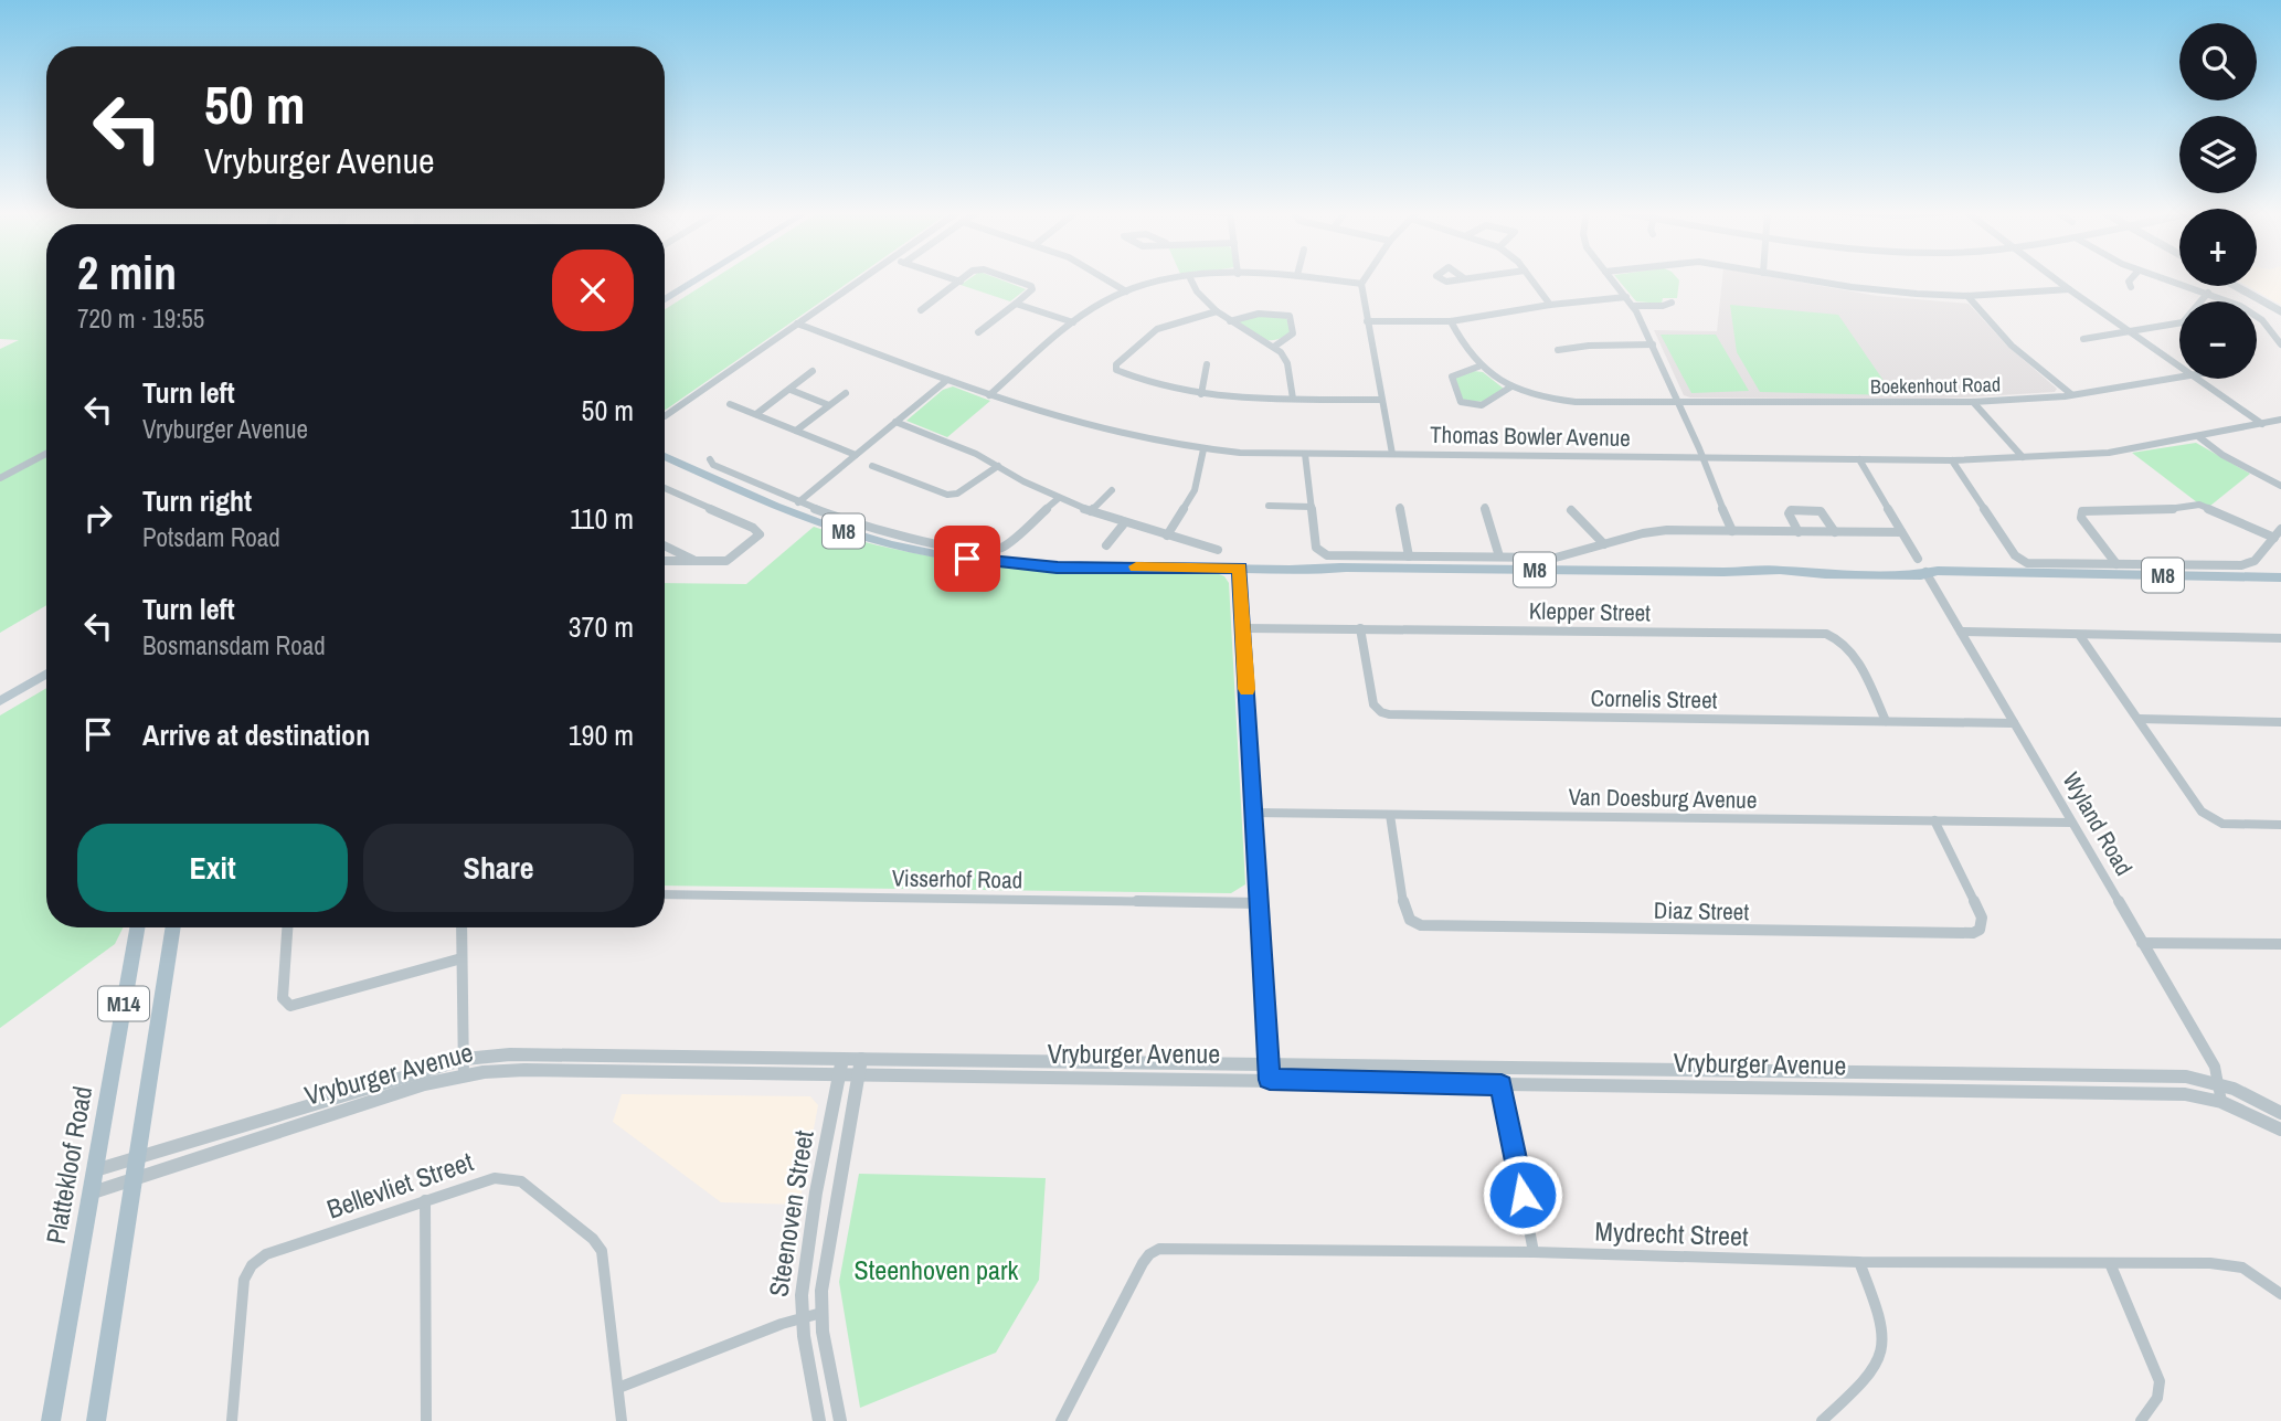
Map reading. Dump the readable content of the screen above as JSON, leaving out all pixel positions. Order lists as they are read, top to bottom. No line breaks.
{"streets":{"main road":["M8","M14","Plattekloof Road"],"street":["Boekenhout Road","Thomas Bowler Avenue","Klepper Street","Cornelis Street","Van Doesburg Avenue","Wyland Road","Visserhof Road","Diaz Street","Vryburger Avenue","Bellevliet Street","Steenoven Street","Mydrecht Street"]},"crossings":[["M8","Wyland Road"],["Klepper Street","Cornelis Street"],["Cornelis Street","Wyland Road"],["Van Doesburg Avenue","Wyland Road"],["Van Doesburg Avenue","Diaz Street"],["Wyland Road","Vryburger Avenue"],["M14","Vryburger Avenue"],["Vryburger Avenue","Plattekloof Road"],["Vryburger Avenue","Steenoven Street"]],"parks":["Steenhoven park"],"page":{"map_buttons":["+","−"],"turn":["50 m","Vryburger Avenue"],"heading":["2 min","720 m · 19:55"],"list":[{"name":"Turn left","note":"Vryburger Avenue","value":"50 m"},{"name":"Turn right","note":"Potsdam Road","value":"110 m"},{"name":"Turn left","note":"Bosmansdam Road","value":"370 m"},{"name":"Arrive at destination","value":"190 m"}],"buttons":["Exit","Share"]}}
